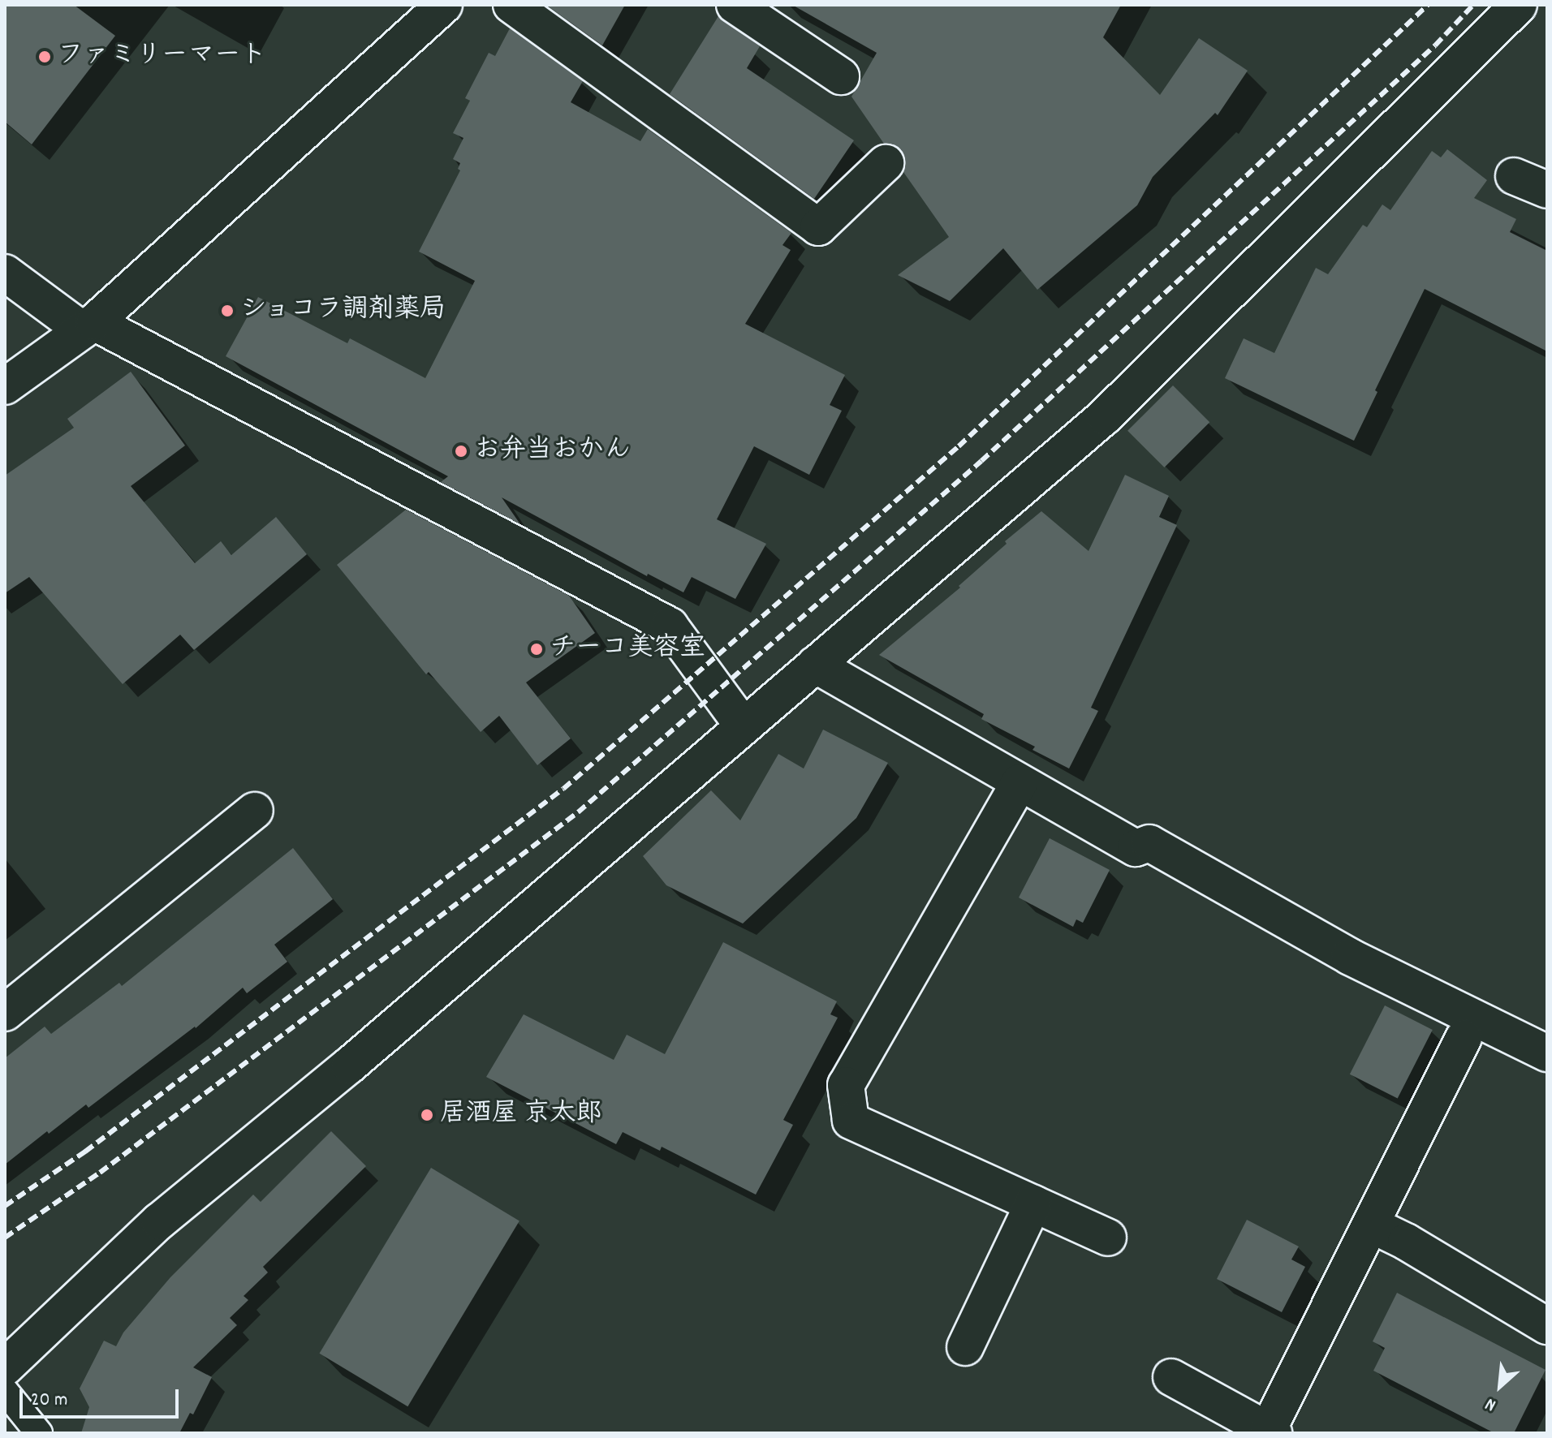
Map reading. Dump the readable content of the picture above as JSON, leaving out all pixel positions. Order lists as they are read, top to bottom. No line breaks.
{"places":["ファミリーマート","ショコラ調剤薬局","お弁当おかん","チーコ美容室","居酒屋 京太郎"],"scale_bar":"20 m","north":"bottom left"}
